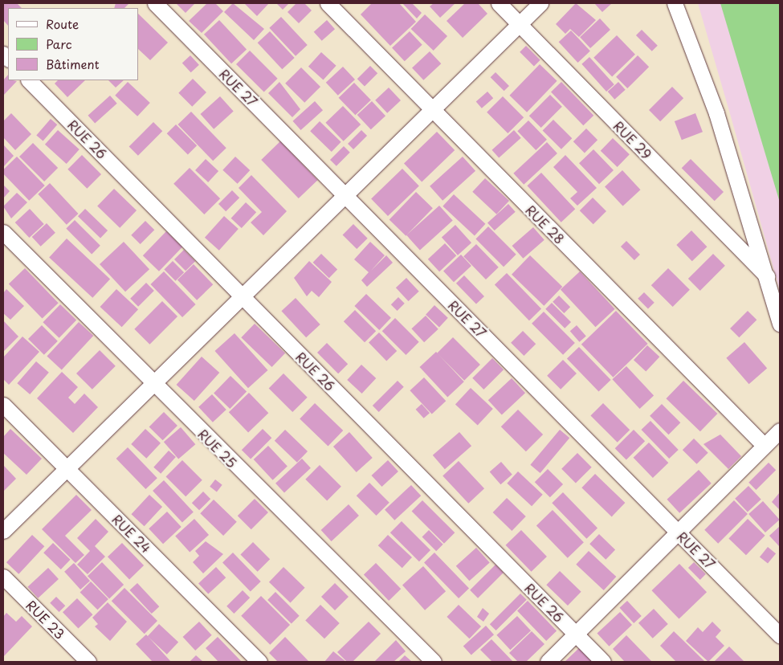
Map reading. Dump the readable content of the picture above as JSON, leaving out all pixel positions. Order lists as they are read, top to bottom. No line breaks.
{"streets":{"street":["RUE 27","RUE 26","RUE 29","RUE 28","RUE 25","RUE 24","RUE 23"]},"legend":["Route","Parc","Bâtiment"]}
